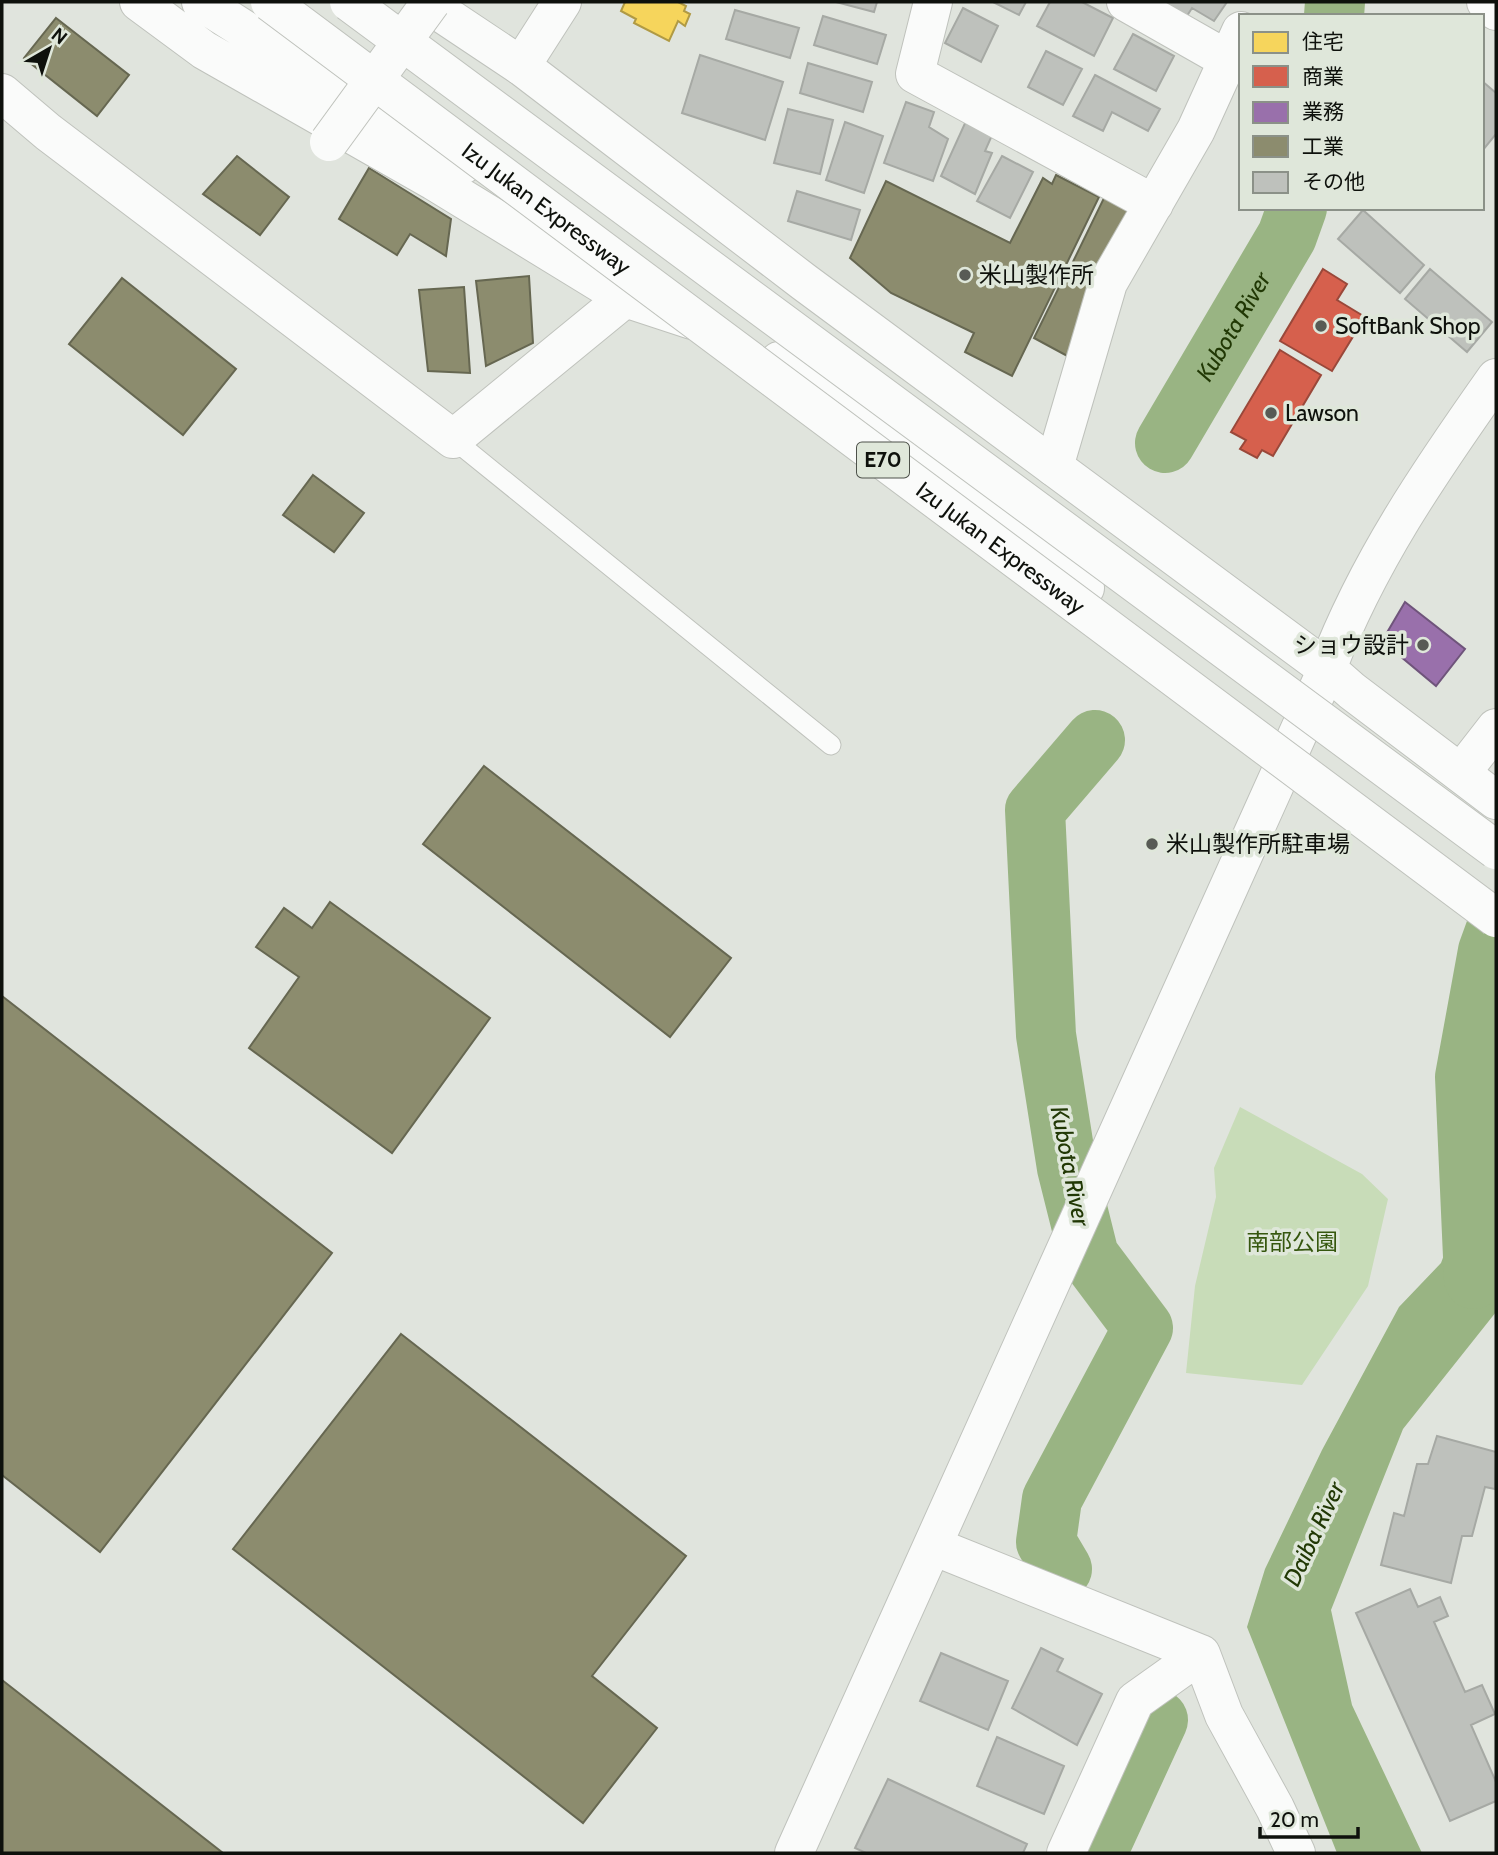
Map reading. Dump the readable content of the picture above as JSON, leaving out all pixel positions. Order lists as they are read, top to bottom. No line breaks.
{"streets":{"main road":["Izu Jukan Expressway","E70"]},"water":["Kubota River","Daiba River"],"parks":["南部公園"],"places":["米山製作所","SoftBank Shop","Lawson","ショウ設計","米山製作所駐車場"],"legend":["住宅","商業","業務","工業","その他"],"scale_bar":"20 m","north":"top right"}
